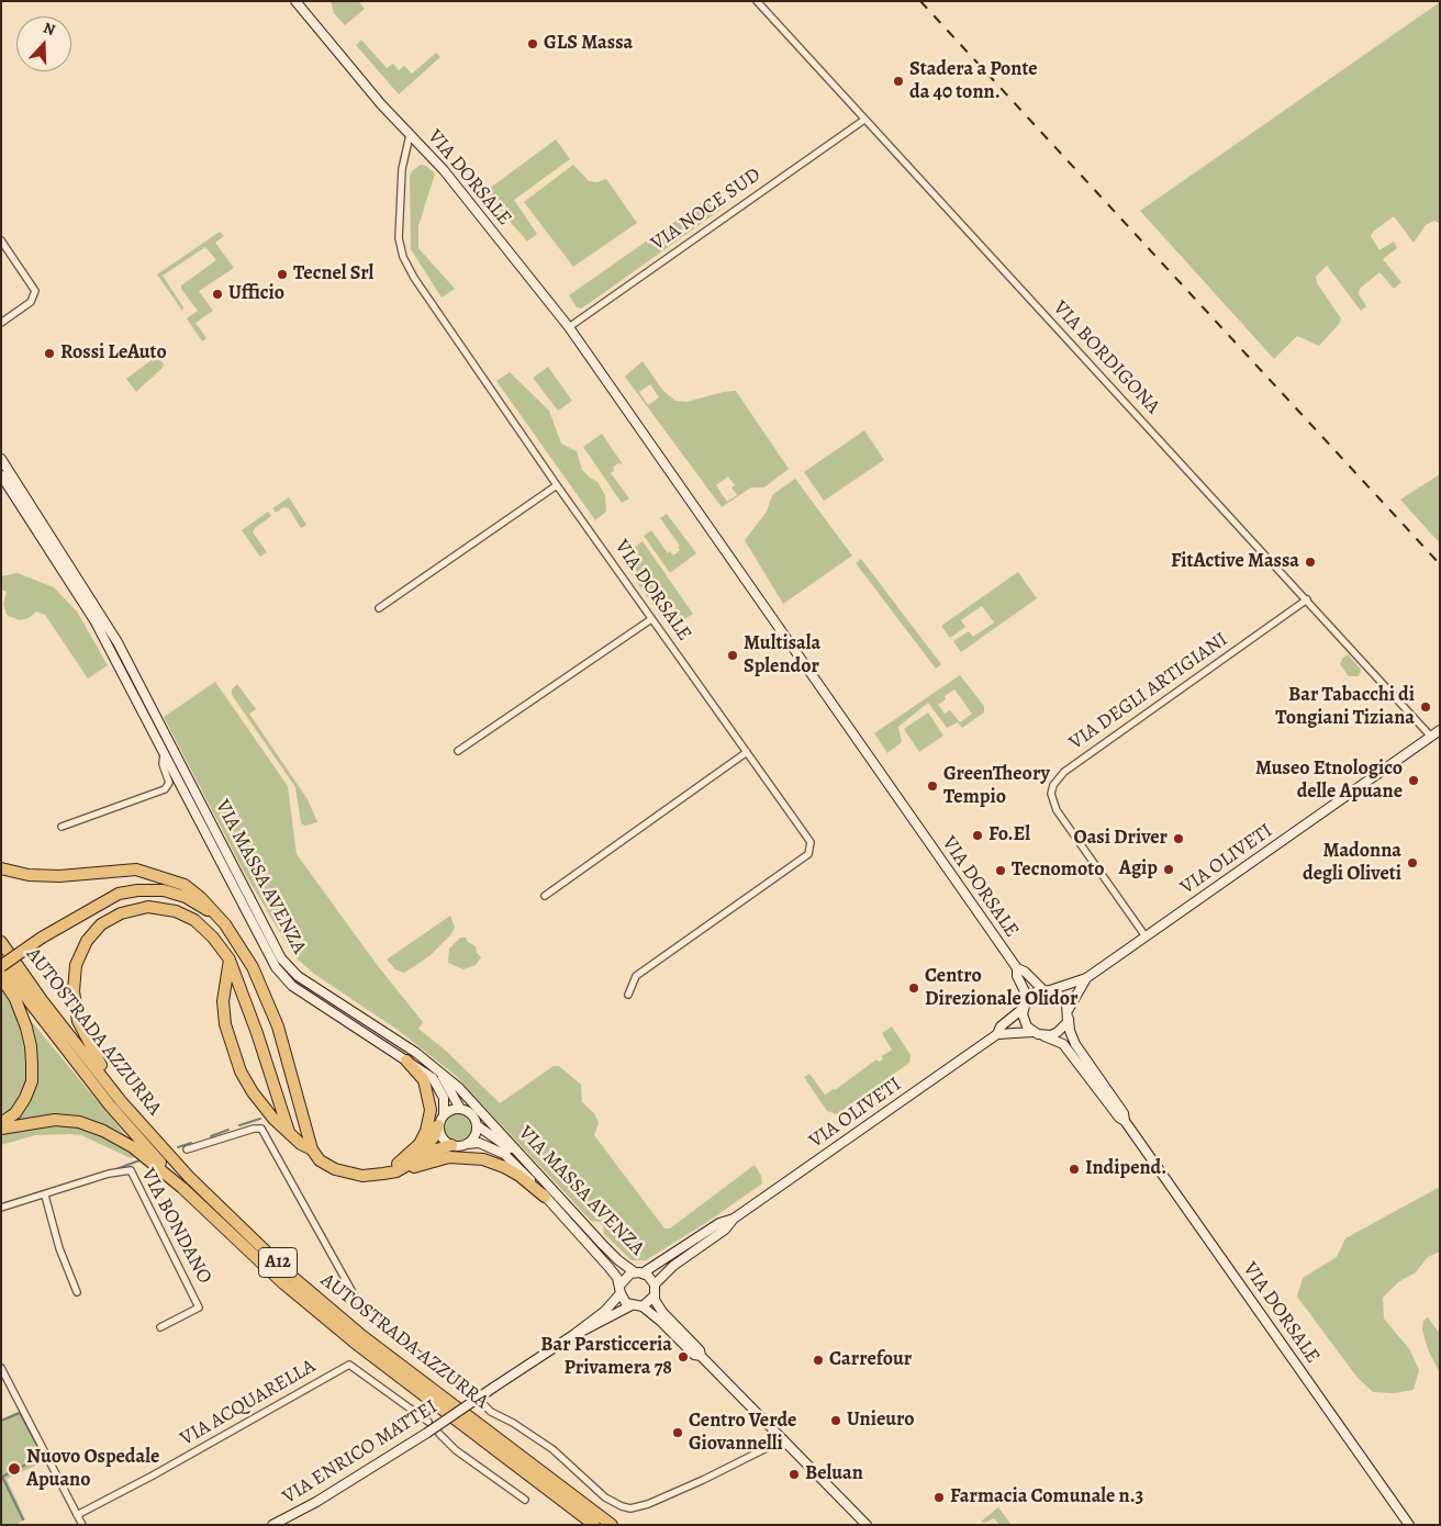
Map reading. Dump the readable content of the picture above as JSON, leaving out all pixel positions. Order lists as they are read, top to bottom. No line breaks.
{"streets":{"highway":["AUTOSTRADA AZZURRA","A12"],"main road":["VIA DORSALE","VIA OLIVETI","VIA MASSA AVENZA","VIA ENRICO MATTEI"],"street":["VIA NOCE SUD","VIA BORDIGONA","VIA DEGLI ARTIGIANI","VIA BONDANO","VIA ACQUARELLA"]},"crossings":[["VIA DORSALE","VIA NOCE SUD"],["VIA DORSALE","VIA OLIVETI"],["VIA NOCE SUD","VIA BORDIGONA"],["VIA BORDIGONA","VIA DEGLI ARTIGIANI"],["VIA BORDIGONA","VIA OLIVETI"],["VIA DEGLI ARTIGIANI","VIA OLIVETI"],["VIA OLIVETI","VIA MASSA AVENZA"],["VIA OLIVETI","VIA ENRICO MATTEI"],["VIA MASSA AVENZA","VIA ENRICO MATTEI"],["AUTOSTRADA AZZURRA","A12"]],"places":["GLS Massa","Stadera a Ponte da 40 tonn.","Tecnel Srl","Ufficio","Rossi LeAuto","FitActive Massa","Multisala Splendor","Bar Tabacchi di Tongiani Tiziana","Museo Etnologico delle Apuane","GreenTheory Tempio","Fo.El","Oasi Driver","Madonna degli Oliveti","Agip","Tecnomoto","Centro Direzionale Olidor","Indipend.","Bar Parsticceria Privamera 78","Carrefour","Unieuro","Centro Verde Giovannelli","Nuovo Ospedale Apuano","Beluan","Farmacia Comunale n.3"],"north":"top"}
